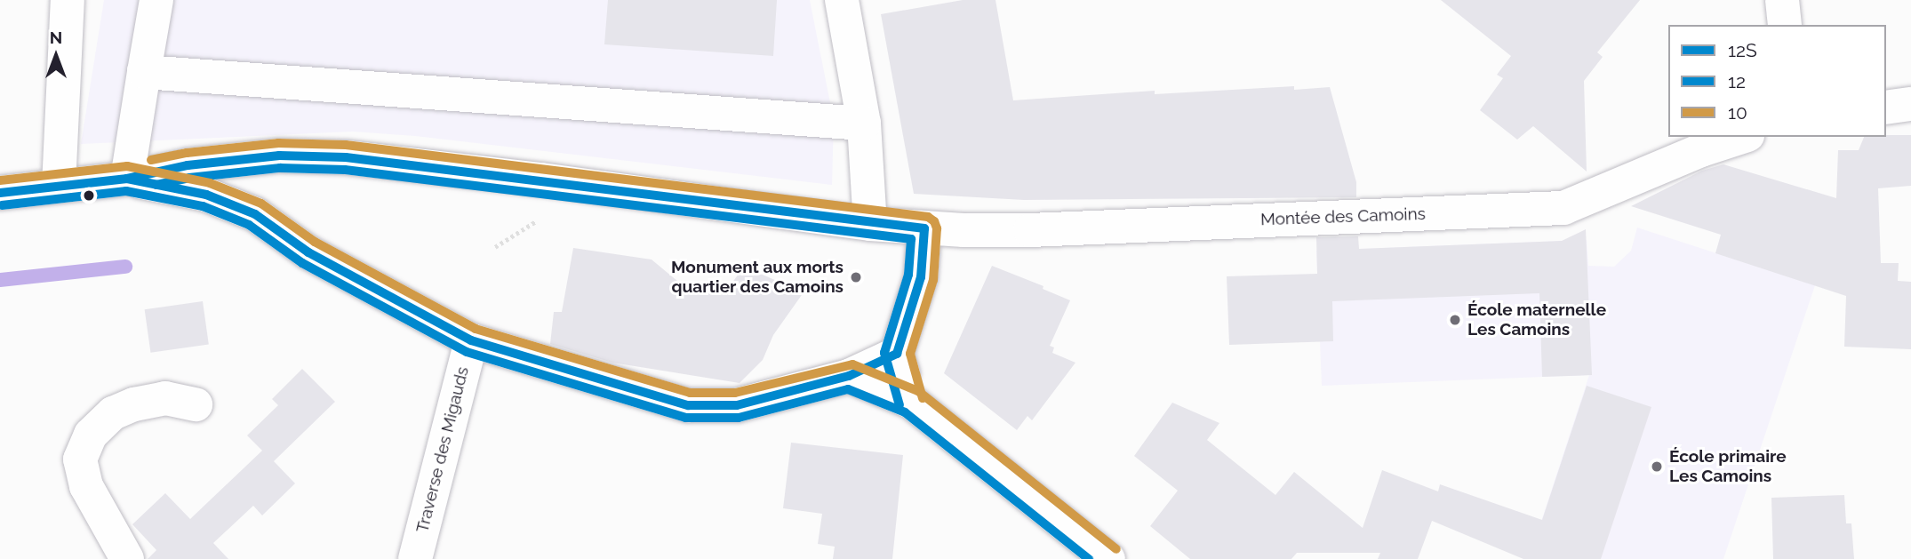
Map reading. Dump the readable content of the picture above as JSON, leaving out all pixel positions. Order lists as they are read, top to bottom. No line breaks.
{"streets":{"street":["Montée des Camoins","Traverse des Migauds"]},"places":["Monument aux morts quartier des Camoins","École maternelle Les Camoins","École primaire Les Camoins"],"lines":["transit line 10","transit line 12S","transit line 12"],"legend":["12S","12","10"],"north":"top"}
